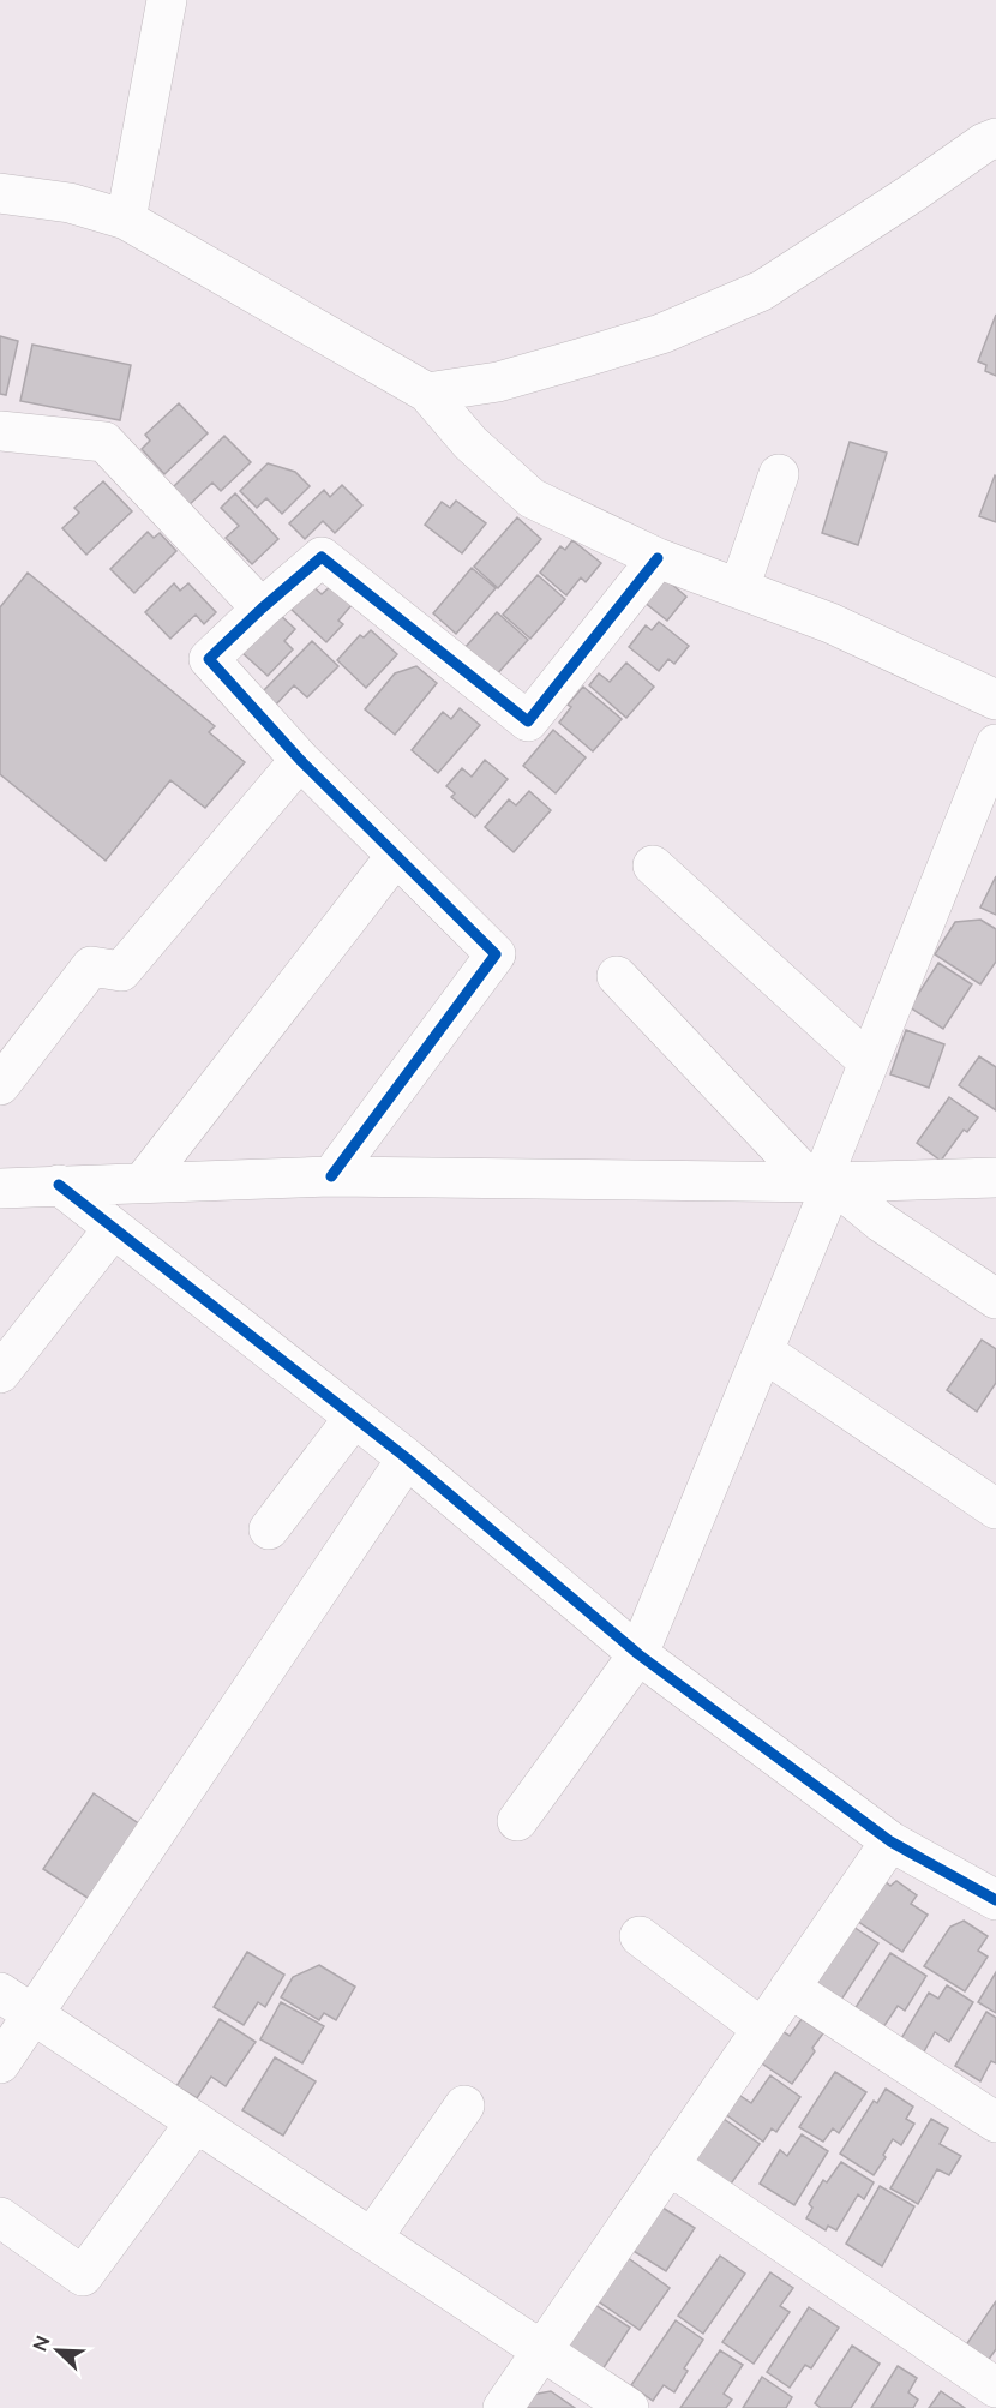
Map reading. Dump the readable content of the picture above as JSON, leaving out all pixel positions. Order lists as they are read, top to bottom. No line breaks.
{"north":"top left"}
